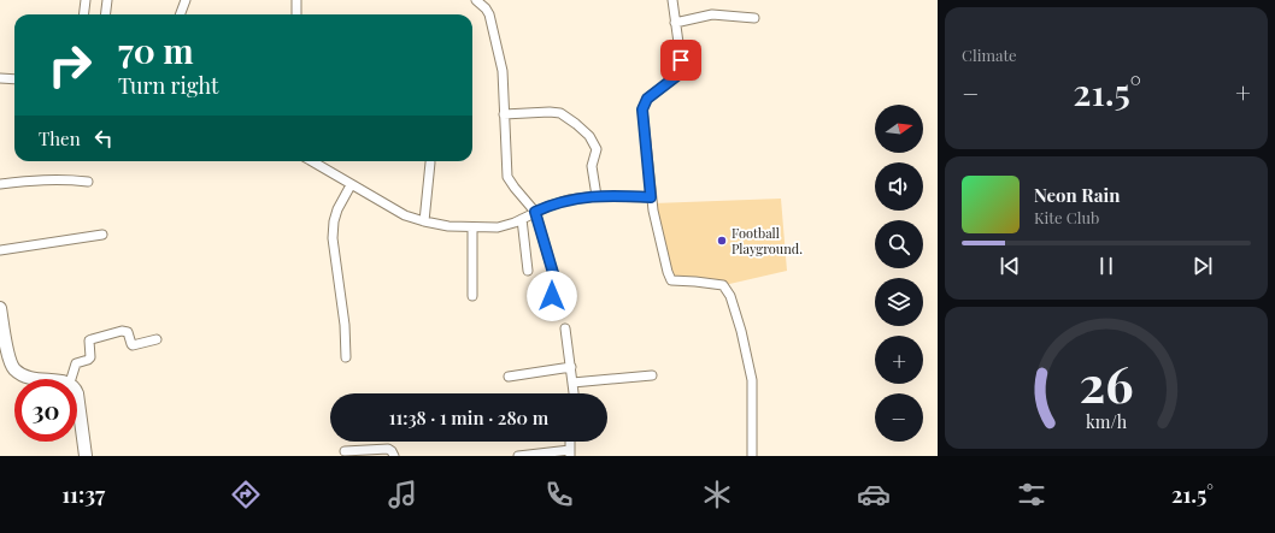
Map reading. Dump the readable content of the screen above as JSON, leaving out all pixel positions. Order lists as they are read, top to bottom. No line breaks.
{"places":["Football Playground."],"north":"right","page":{"tile":"Climate","turn":["70 m","Turn right"],"heat":["−","21.5°","+"],"map_buttons":["+","−"],"then":"Then","song":["Neon Rain","Kite Club"],"limit":"30","trip":"11:38 · 1 min · 280 m","tabs":["11:37","21.5°"],"gauge":["26","km/h"]}}
